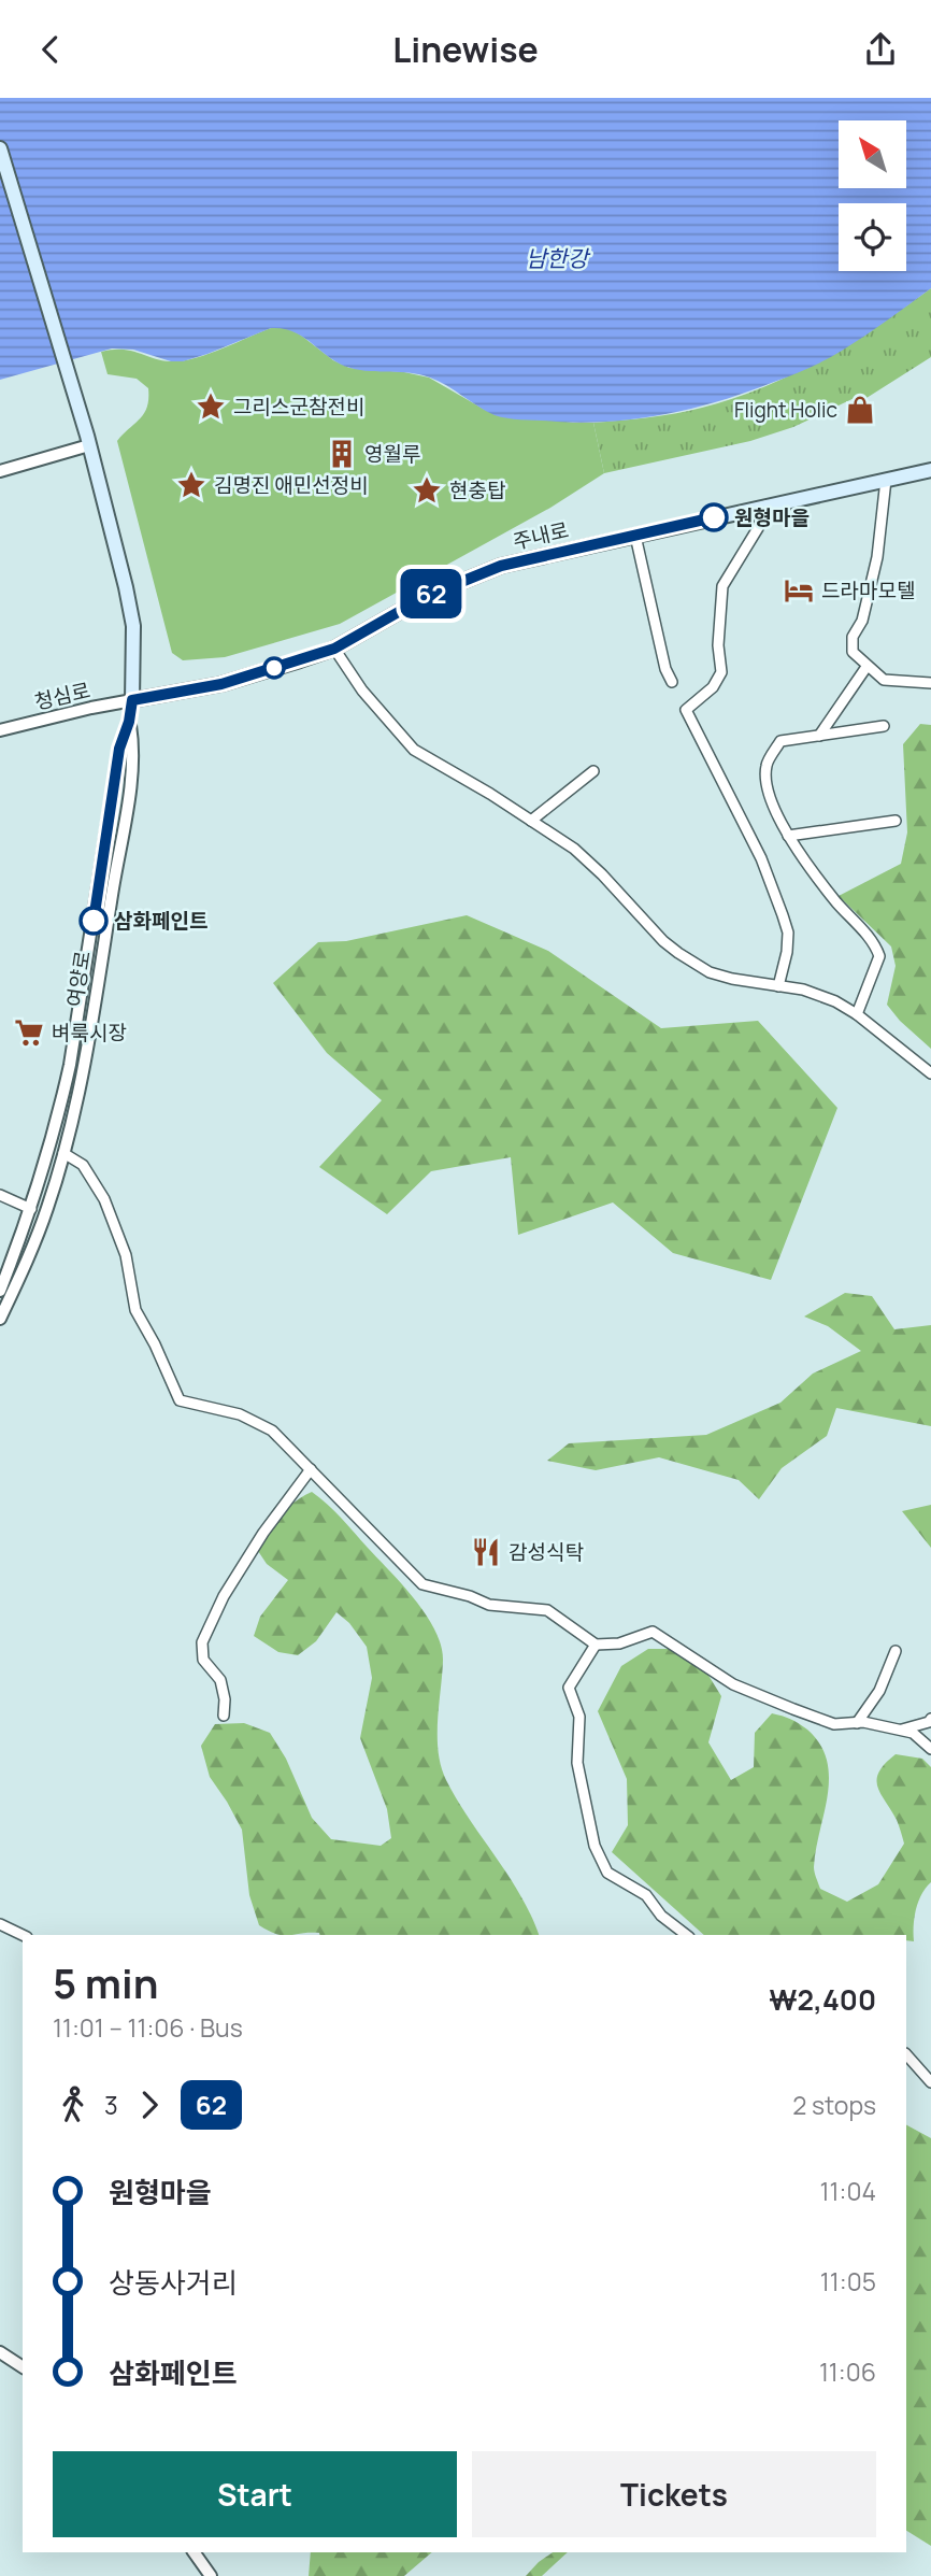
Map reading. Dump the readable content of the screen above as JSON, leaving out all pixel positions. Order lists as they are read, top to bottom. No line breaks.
{"streets":{"main road":["주내로","여양로"],"street":["청심로"]},"crossings":[["주내로","청심로"],["주내로","여양로"],["청심로","여양로"]],"water":["남한강"],"places":{"place":["그리스군참전비","김명진 애민선정비","현충탑"],"shop":["Flight Holic"],"building":["영월루"],"other":["원형마을","삼화페인트"],"hotel":["드라마모텔"],"supermarket":["벼룩시장"],"restaurant":["감성식탁"]},"lines":["bus line 62"],"north":"top left","page":{"header":"Linewise","on_map":"62","heading":["5 min","11:01 – 11:06 · Bus","₩2,400"],"legs":["3","62","2 stops"],"list":[{"name":"원형마을","value":"11:04"},{"name":"상동사거리","value":"11:05"},{"name":"삼화페인트","value":"11:06"}],"buttons":["Start","Tickets"]}}
